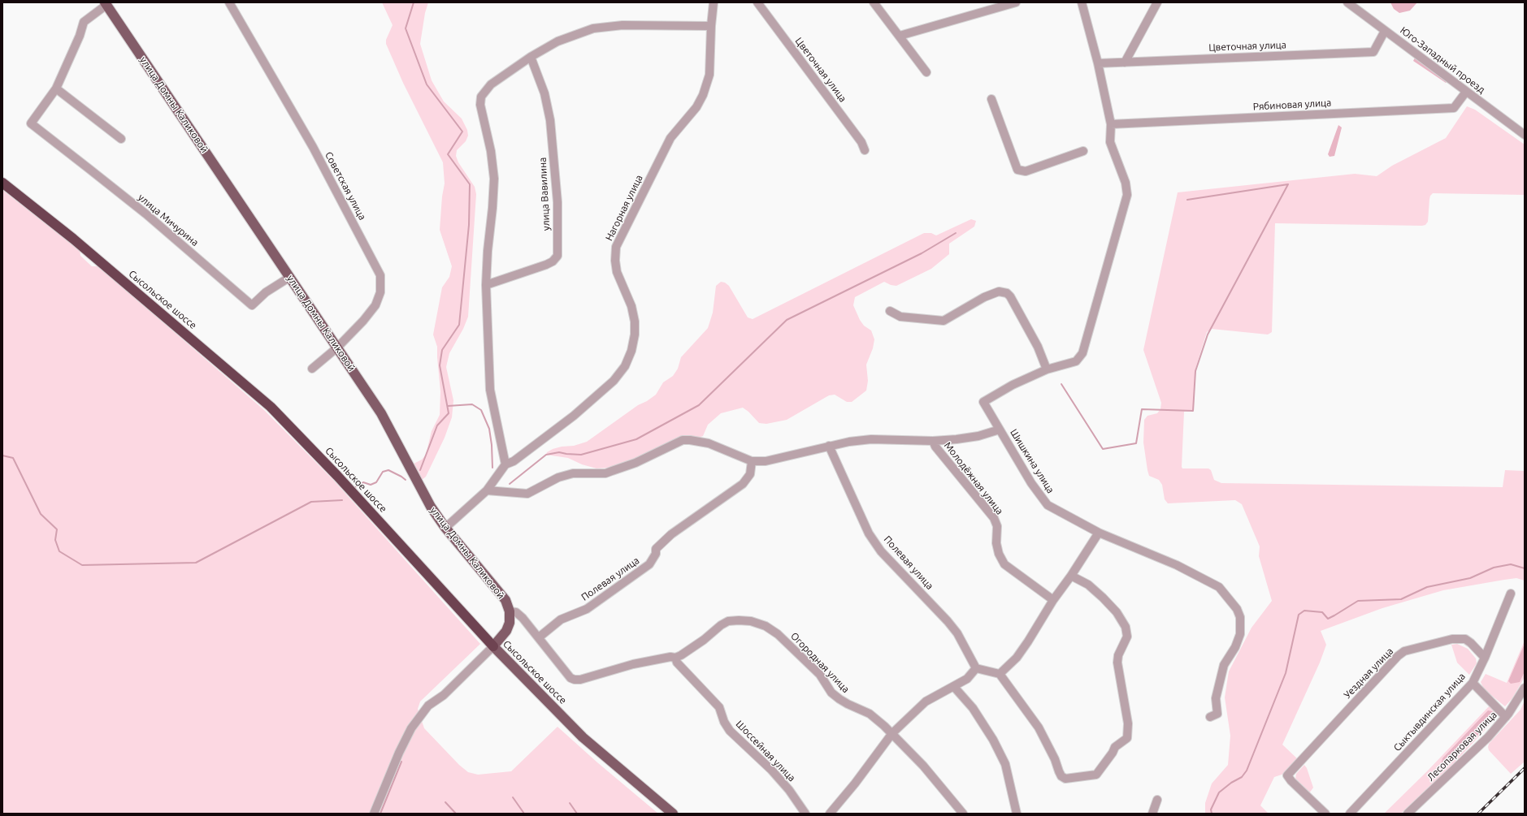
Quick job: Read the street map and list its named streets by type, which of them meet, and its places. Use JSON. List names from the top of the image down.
{
  "streets": {
    "highway": ["Сысольское шоссе"],
    "main road": ["улица Домны Каликовой"],
    "street": [
      "Цветочная улица",
      "Юго-Западный проезд",
      "Рябиновая улица",
      "Советская улица",
      "улица Вавилина",
      "Нагорная улица",
      "улица Мичурина",
      "Шишкина улица",
      "Молодёжная улица",
      "Полевая улица",
      "Огородная улица",
      "Уездная улица",
      "Сыктывдинская улица",
      "Лесопарковая улица",
      "Шоссейная улица"
    ]
  },
  "crossings": [
    ["Цветочная улица", "Юго-Западный проезд"],
    ["Цветочная улица", "Шишкина улица"],
    ["Юго-Западный проезд", "Рябиновая улица"],
    ["улица Домны Каликовой", "Советская улица"],
    ["улица Домны Каликовой", "Нагорная улица"],
    ["улица Домны Каликовой", "улица Мичурина"],
    ["улица Домны Каликовой", "Огородная улица"],
    ["Рябиновая улица", "Шишкина улица"],
    ["Полевая улица", "Огородная улица"],
    ["Огородная улица", "Шоссейная улица"],
    ["Уездная улица", "Сыктывдинская улица"]
  ]
}
